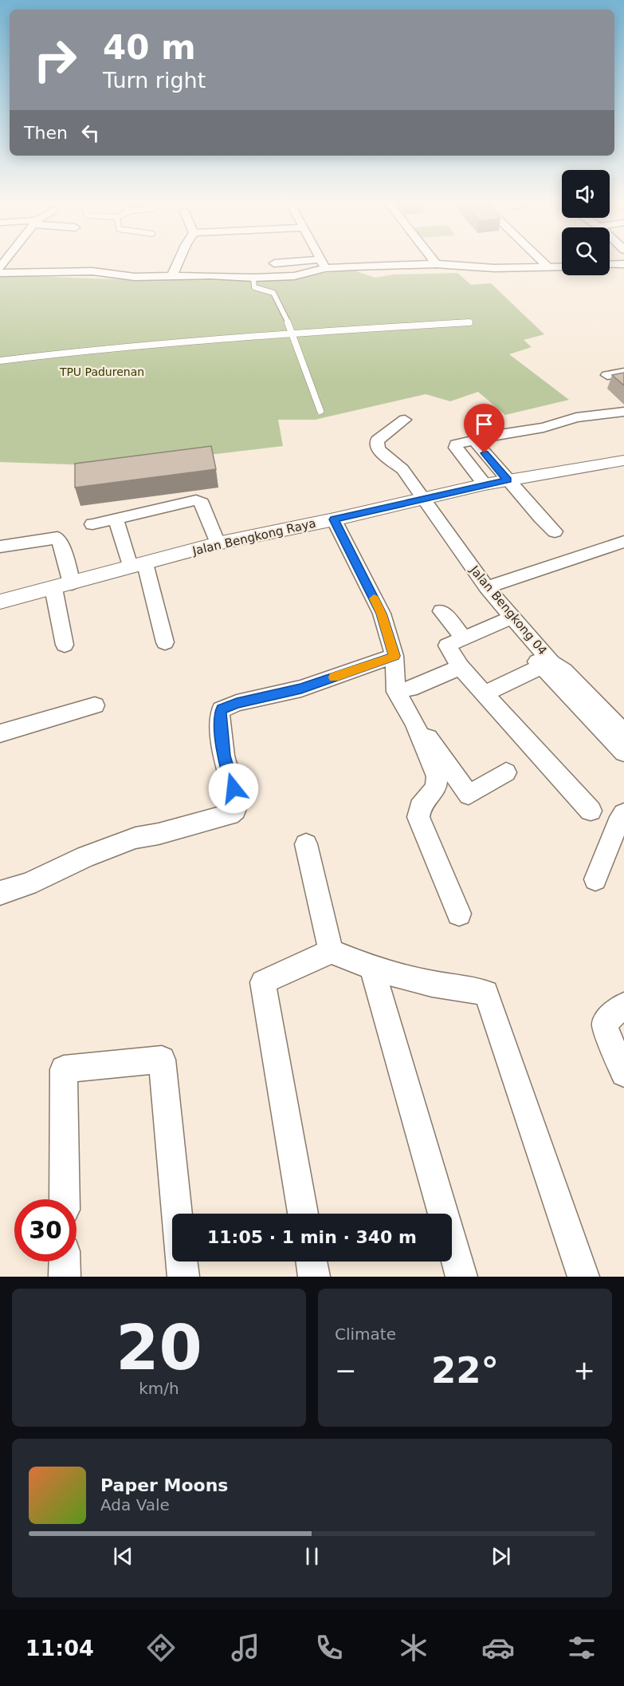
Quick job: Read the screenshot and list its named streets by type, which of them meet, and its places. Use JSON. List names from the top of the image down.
{
  "streets": {
    "street": ["Jalan Bengkong Raya", "Jalan Bengkong 04"]
  },
  "crossings": [
    ["Jalan Bengkong Raya", "Jalan Bengkong 04"]
  ],
  "parks": ["TPU Padurenan"],
  "page": {
    "turn": ["40 m", "Turn right"],
    "then": "Then",
    "limit": "30",
    "trip": "11:05 · 1 min · 340 m",
    "tile": [
      ["20", "km/h"],
      "Climate"
    ],
    "heat": ["−", "22°", "+"],
    "song": ["Paper Moons", "Ada Vale"],
    "tabs": "11:04"
  }
}
